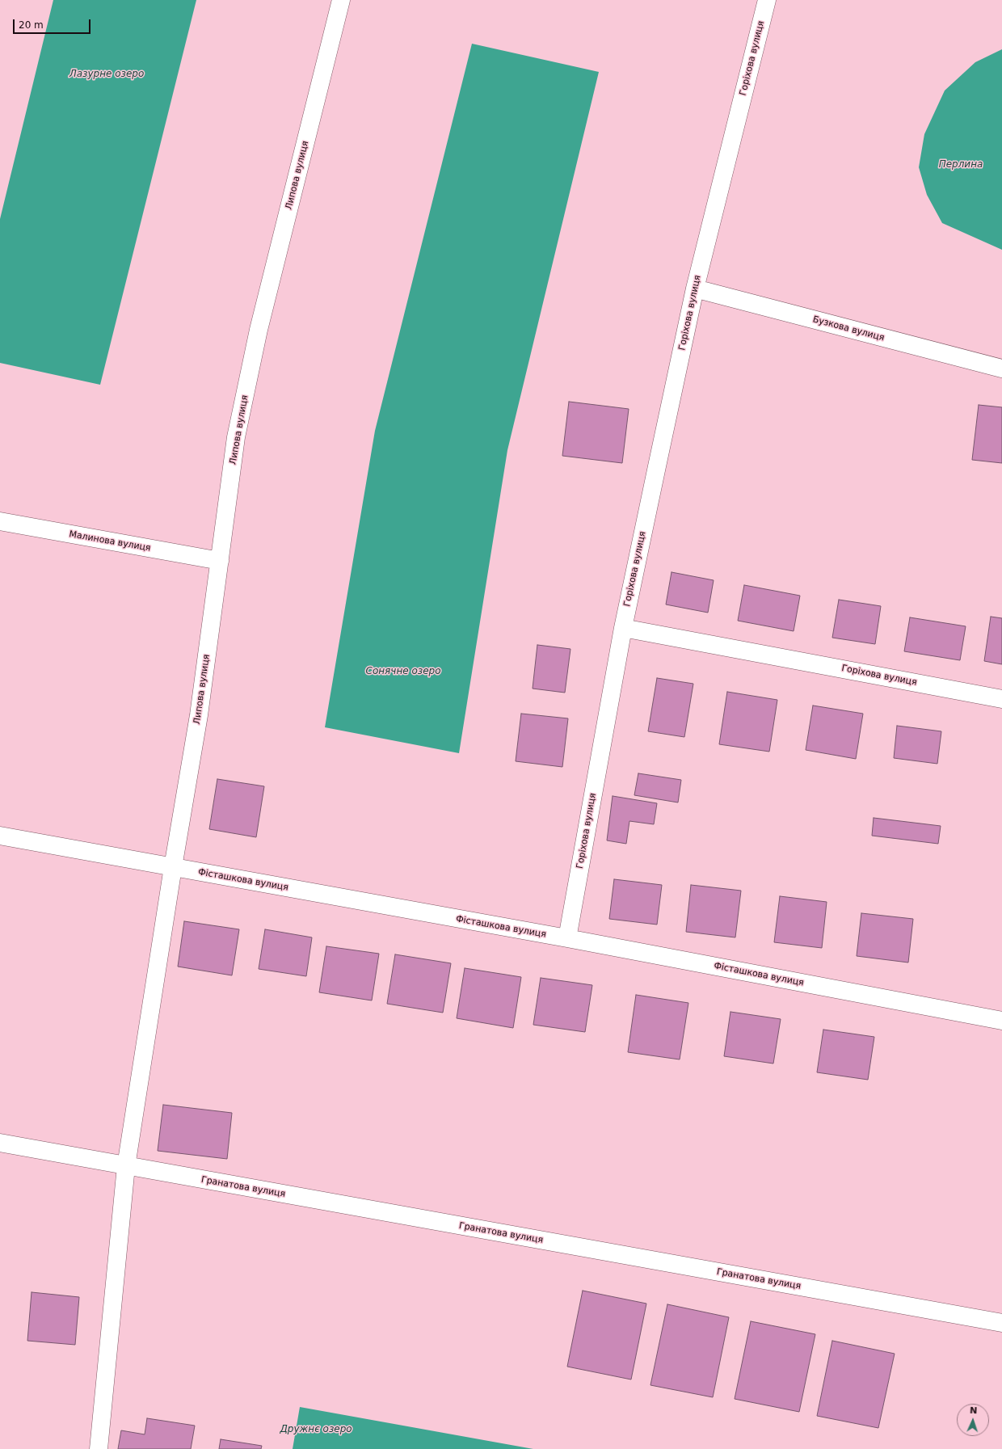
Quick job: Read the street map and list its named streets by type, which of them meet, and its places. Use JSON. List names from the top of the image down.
{
  "streets": {
    "street": [
      "Горіхова вулиця",
      "Липова вулиця",
      "Бузкова вулиця",
      "Малинова вулиця",
      "Фісташкова вулиця",
      "Гранатова вулиця"
    ]
  },
  "crossings": [
    ["Горіхова вулиця", "Бузкова вулиця"],
    ["Горіхова вулиця", "Фісташкова вулиця"],
    ["Липова вулиця", "Малинова вулиця"],
    ["Липова вулиця", "Фісташкова вулиця"],
    ["Липова вулиця", "Гранатова вулиця"]
  ],
  "water": [
    "Лазурне озеро",
    "Перлина",
    "Сонячне озеро",
    "Дружнє озеро"
  ],
  "scale_bar": "20 m",
  "north": "top"
}
